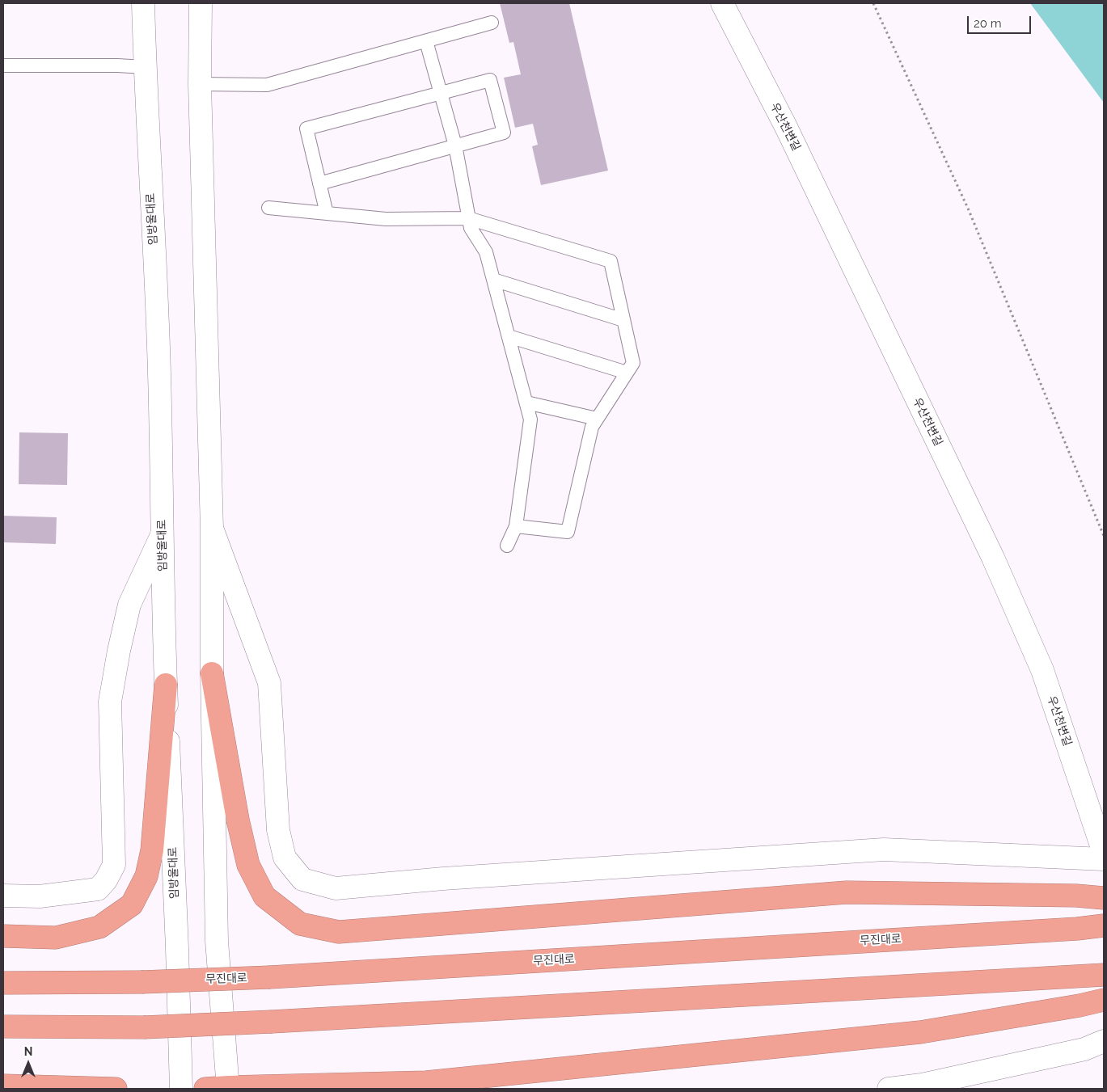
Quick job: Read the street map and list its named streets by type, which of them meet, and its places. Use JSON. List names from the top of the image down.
{
  "streets": {
    "highway": ["무진대로"],
    "street": ["우산천변길", "임방울대로"]
  },
  "scale_bar": "20 m",
  "north": "top"
}
